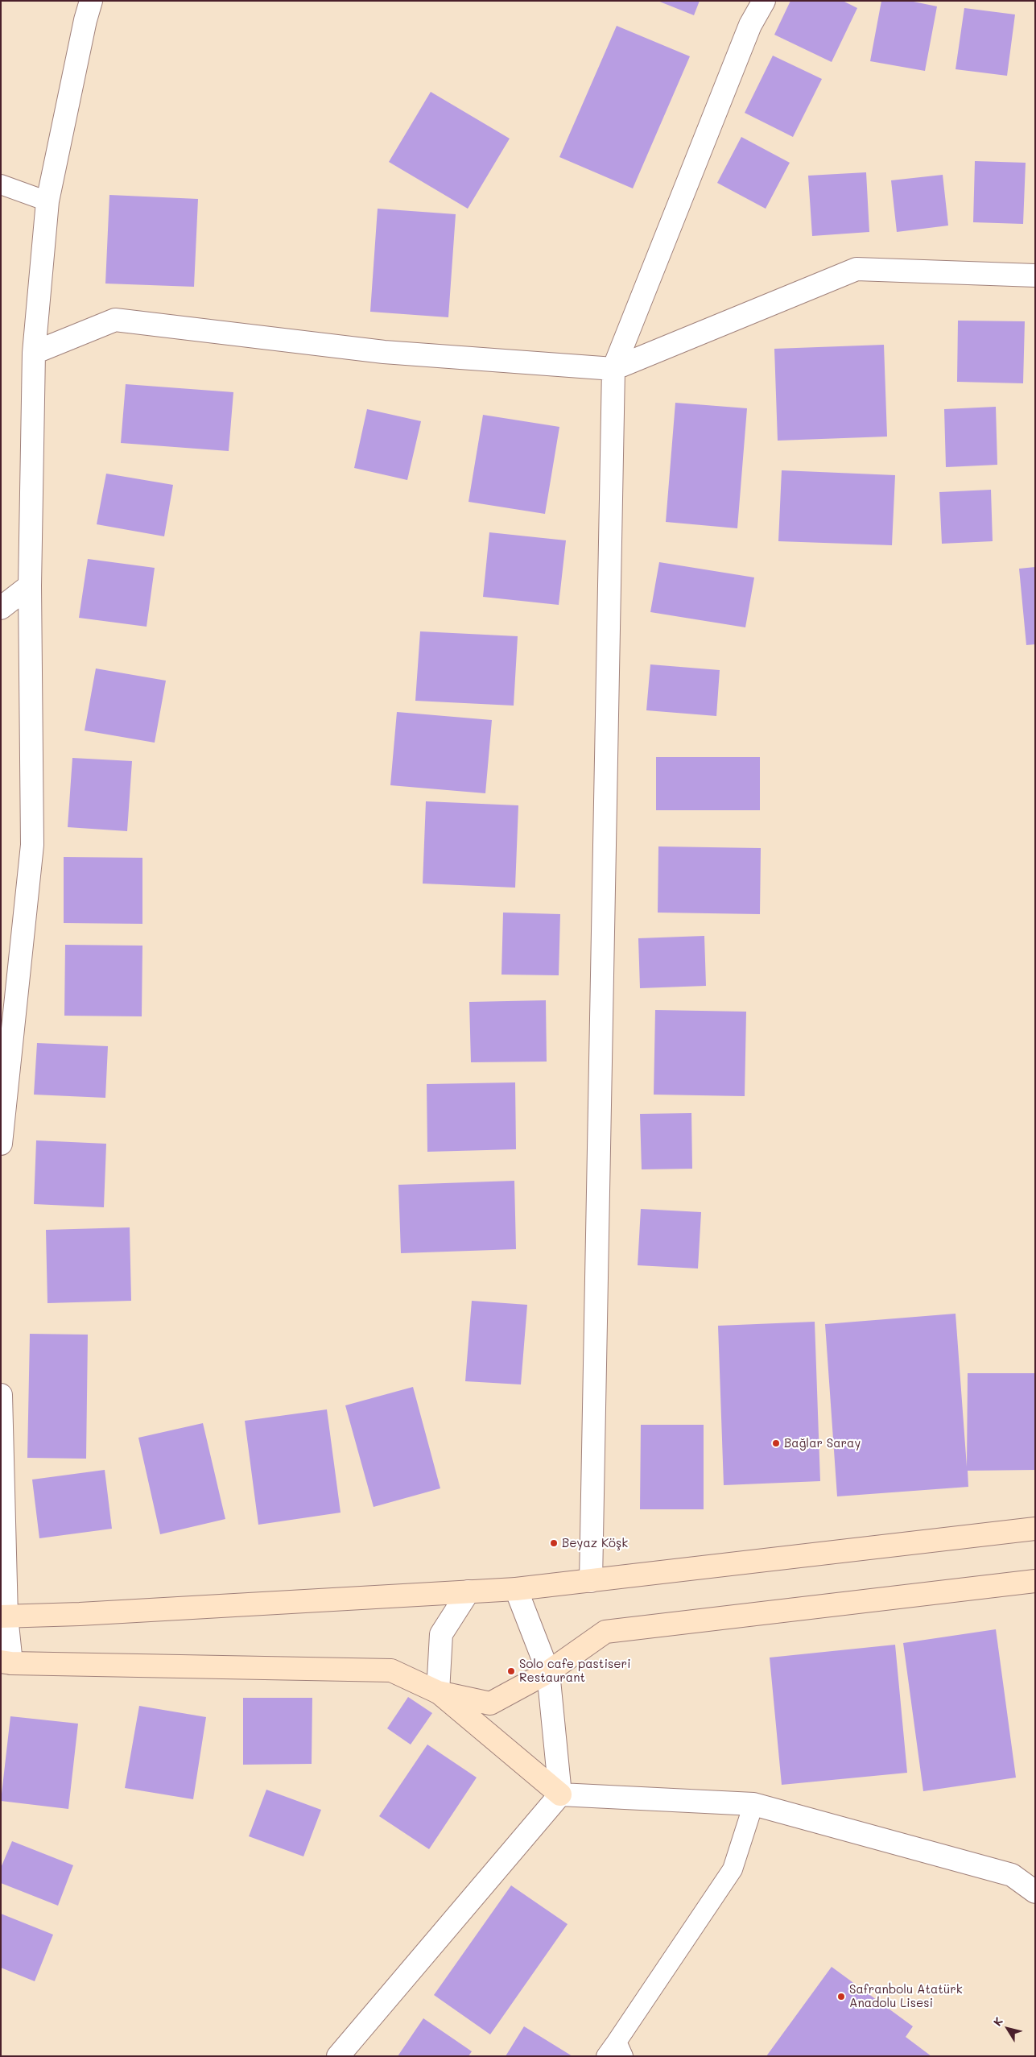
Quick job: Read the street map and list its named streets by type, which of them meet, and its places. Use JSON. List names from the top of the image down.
{
  "places": [
    "Bağlar Saray",
    "Beyaz Köşk",
    "Solo cafe pastiseri Restaurant",
    "Safranbolu Atatürk Anadolu Lisesi"
  ],
  "north": "top left"
}
